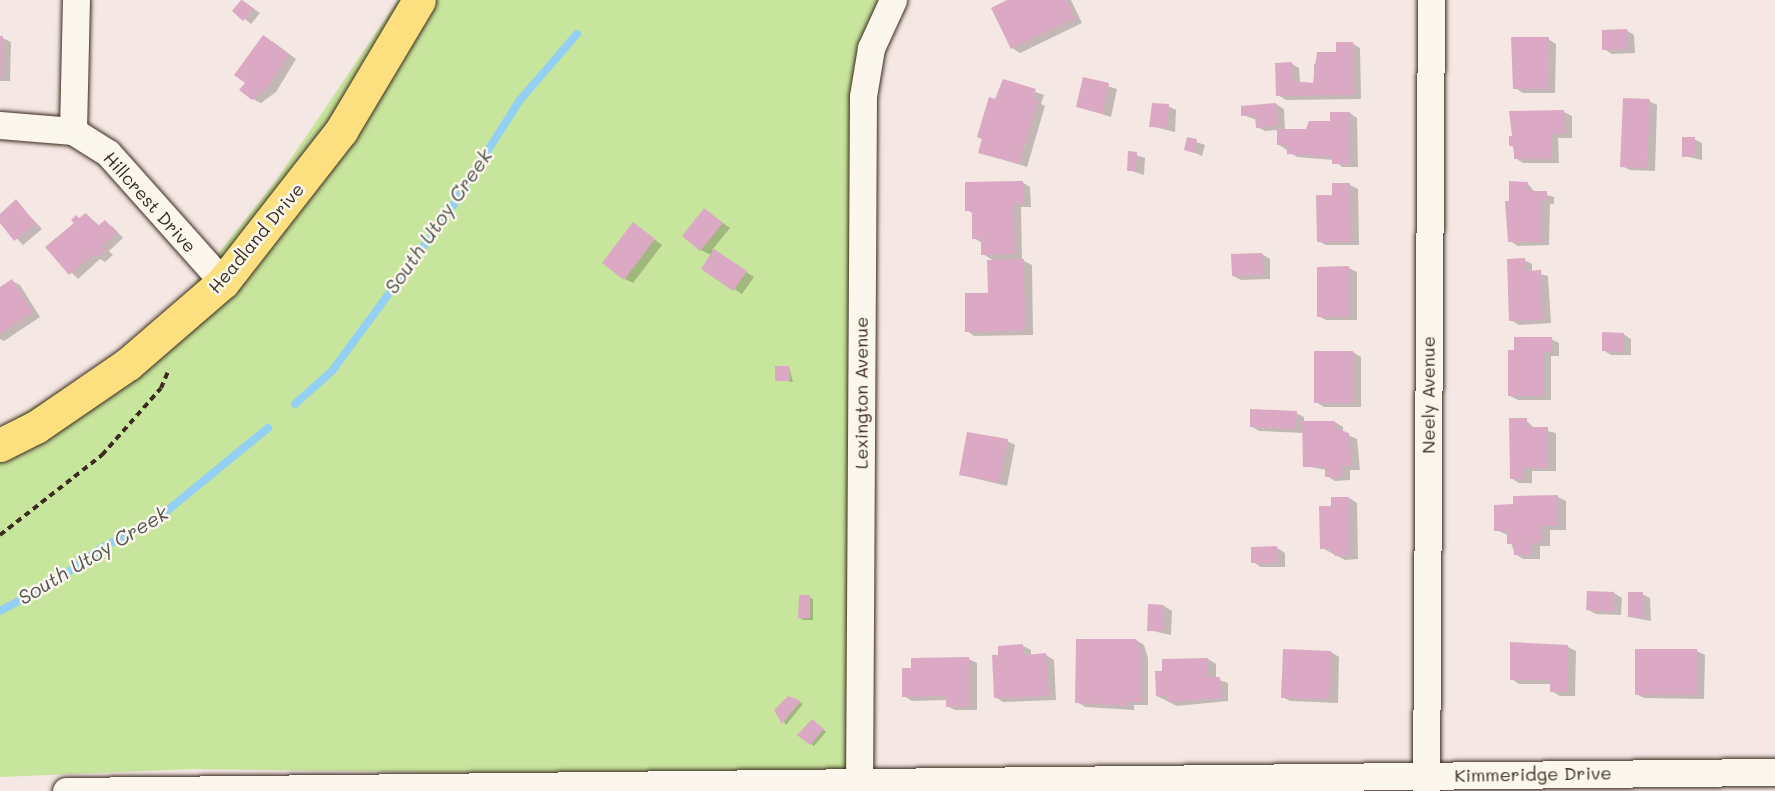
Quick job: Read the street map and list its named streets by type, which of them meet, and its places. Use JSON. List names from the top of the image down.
{
  "streets": {
    "main road": ["Headland Drive"],
    "street": [
      "Hillcrest Drive",
      "Lexington Avenue",
      "Neely Avenue",
      "Kimmeridge Drive"
    ]
  },
  "crossings": [
    ["Hillcrest Drive", "Headland Drive"],
    ["Lexington Avenue", "Kimmeridge Drive"],
    ["Neely Avenue", "Kimmeridge Drive"]
  ],
  "water": ["South Utoy Creek"]
}
